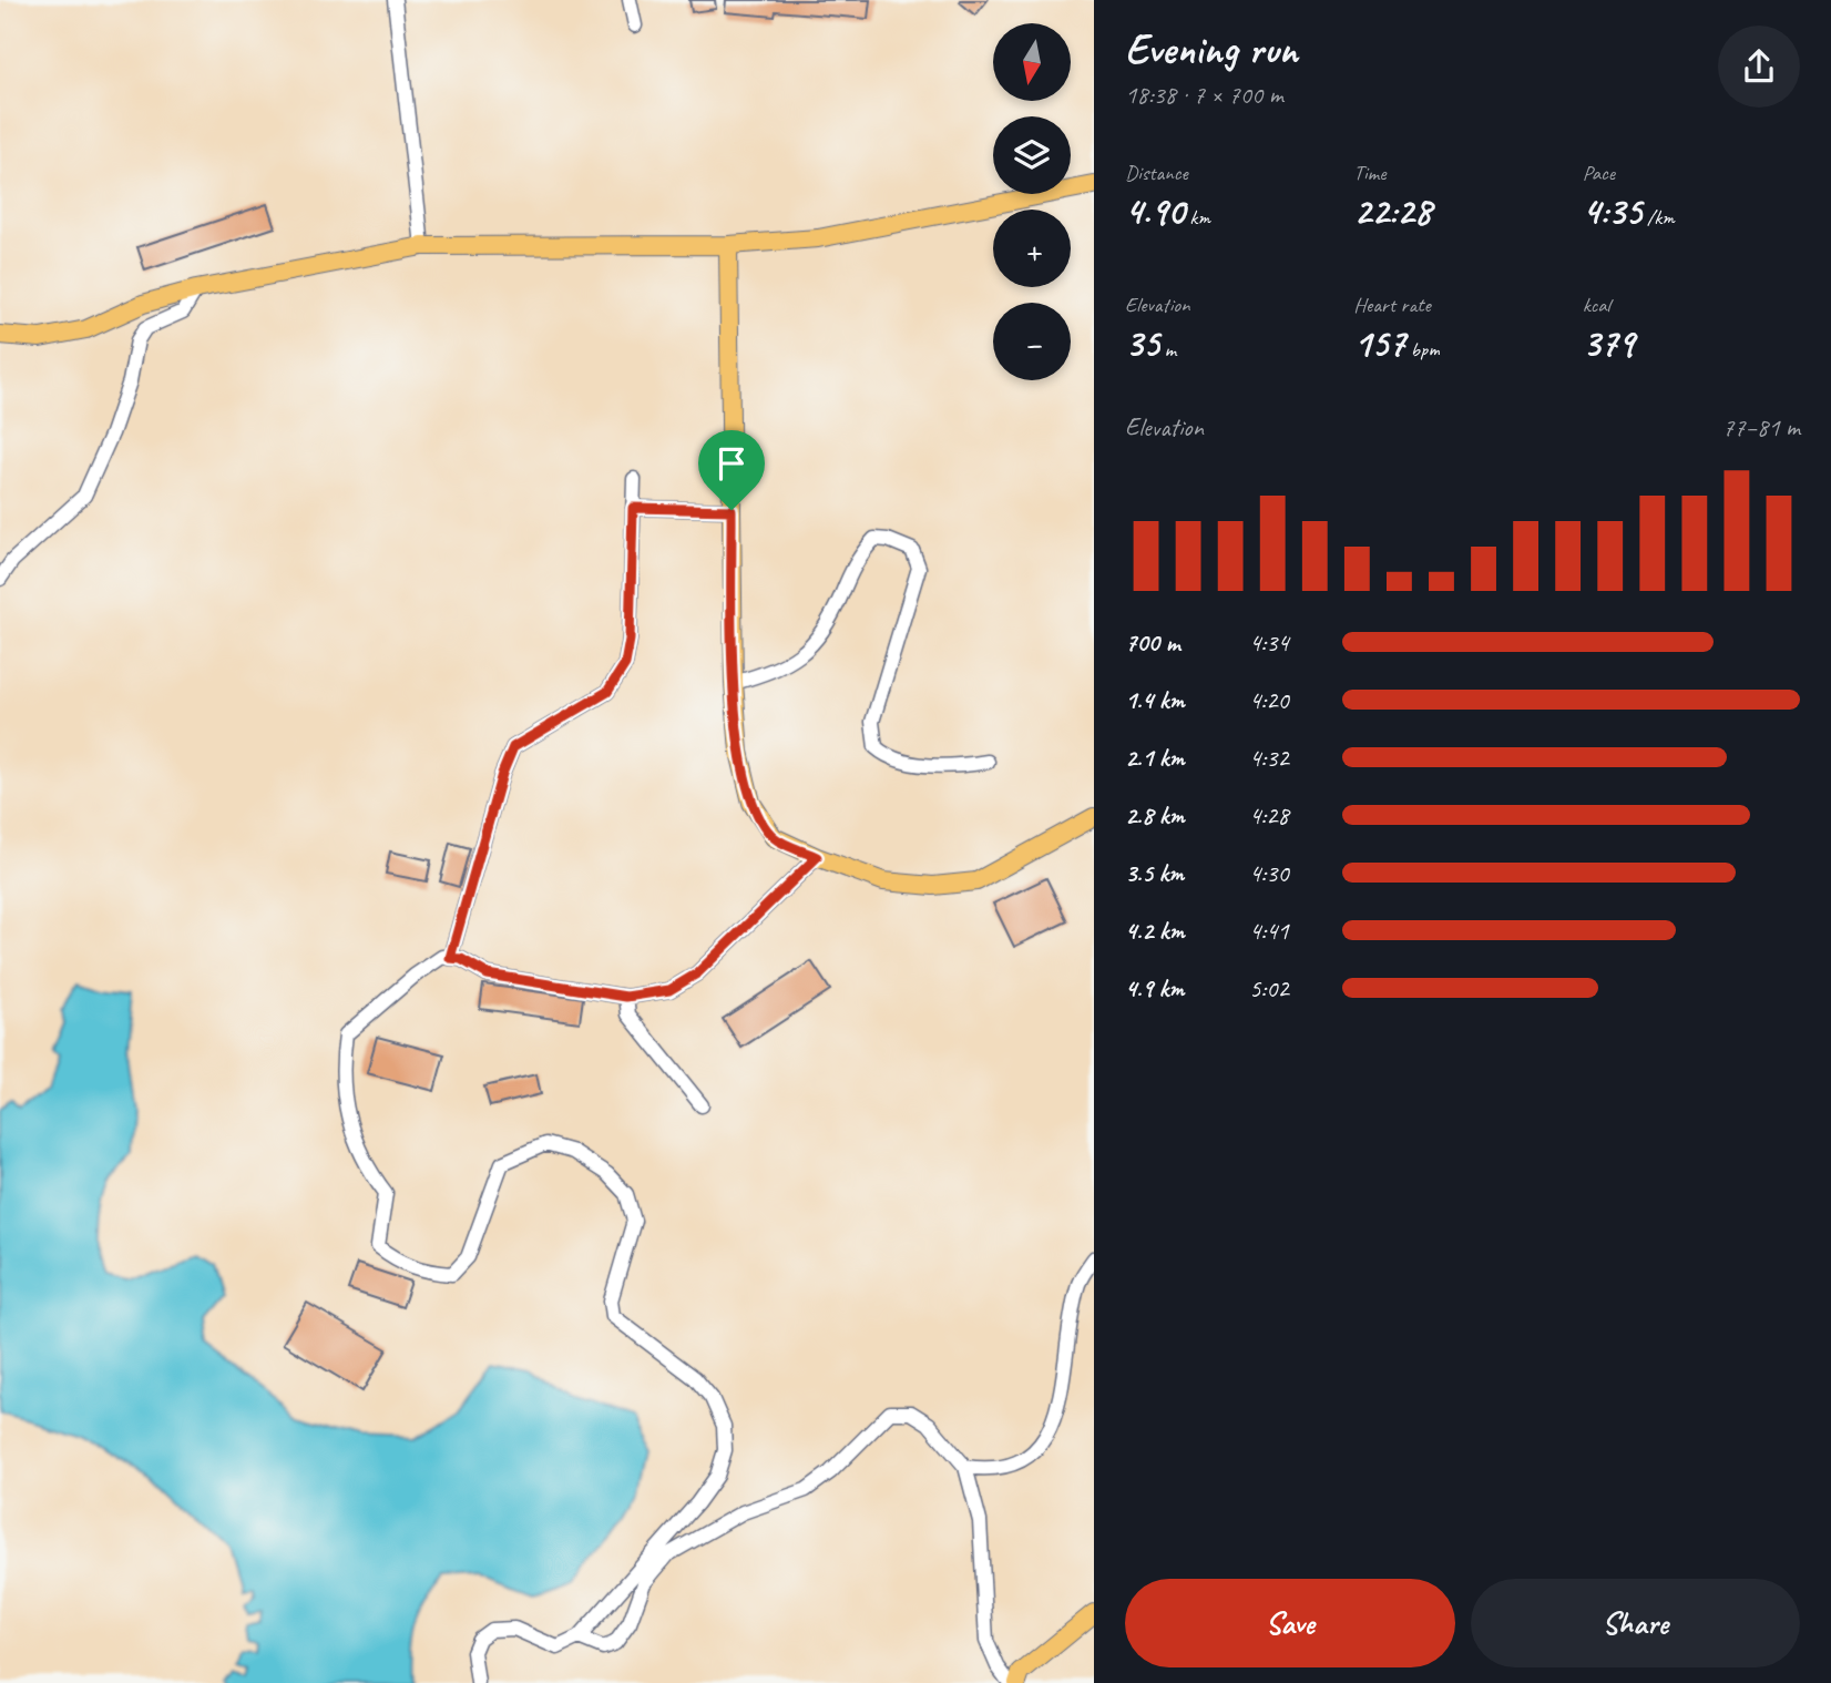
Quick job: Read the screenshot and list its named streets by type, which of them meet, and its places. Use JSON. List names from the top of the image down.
{
  "north": "bottom",
  "page": {
    "heading": ["Evening run", "18:38 · 7 × 700 m"],
    "map_buttons": ["+", "−"],
    "stats": [
      ["Distance", "4.90 km"],
      ["Time", "22:28"],
      ["Pace", "4:35 /km"],
      ["Elevation", "35 m"],
      ["Heart rate", "157 bpm"],
      ["kcal", "379"]
    ],
    "chart": ["Elevation", "77–81 m"],
    "list": [
      {
        "name": "700 m",
        "note": "4:34"
      },
      {
        "name": "1.4 km",
        "note": "4:20"
      },
      {
        "name": "2.1 km",
        "note": "4:32"
      },
      {
        "name": "2.8 km",
        "note": "4:28"
      },
      {
        "name": "3.5 km",
        "note": "4:30"
      },
      {
        "name": "4.2 km",
        "note": "4:41"
      },
      {
        "name": "4.9 km",
        "note": "5:02"
      }
    ],
    "buttons": ["Save", "Share"]
  }
}
